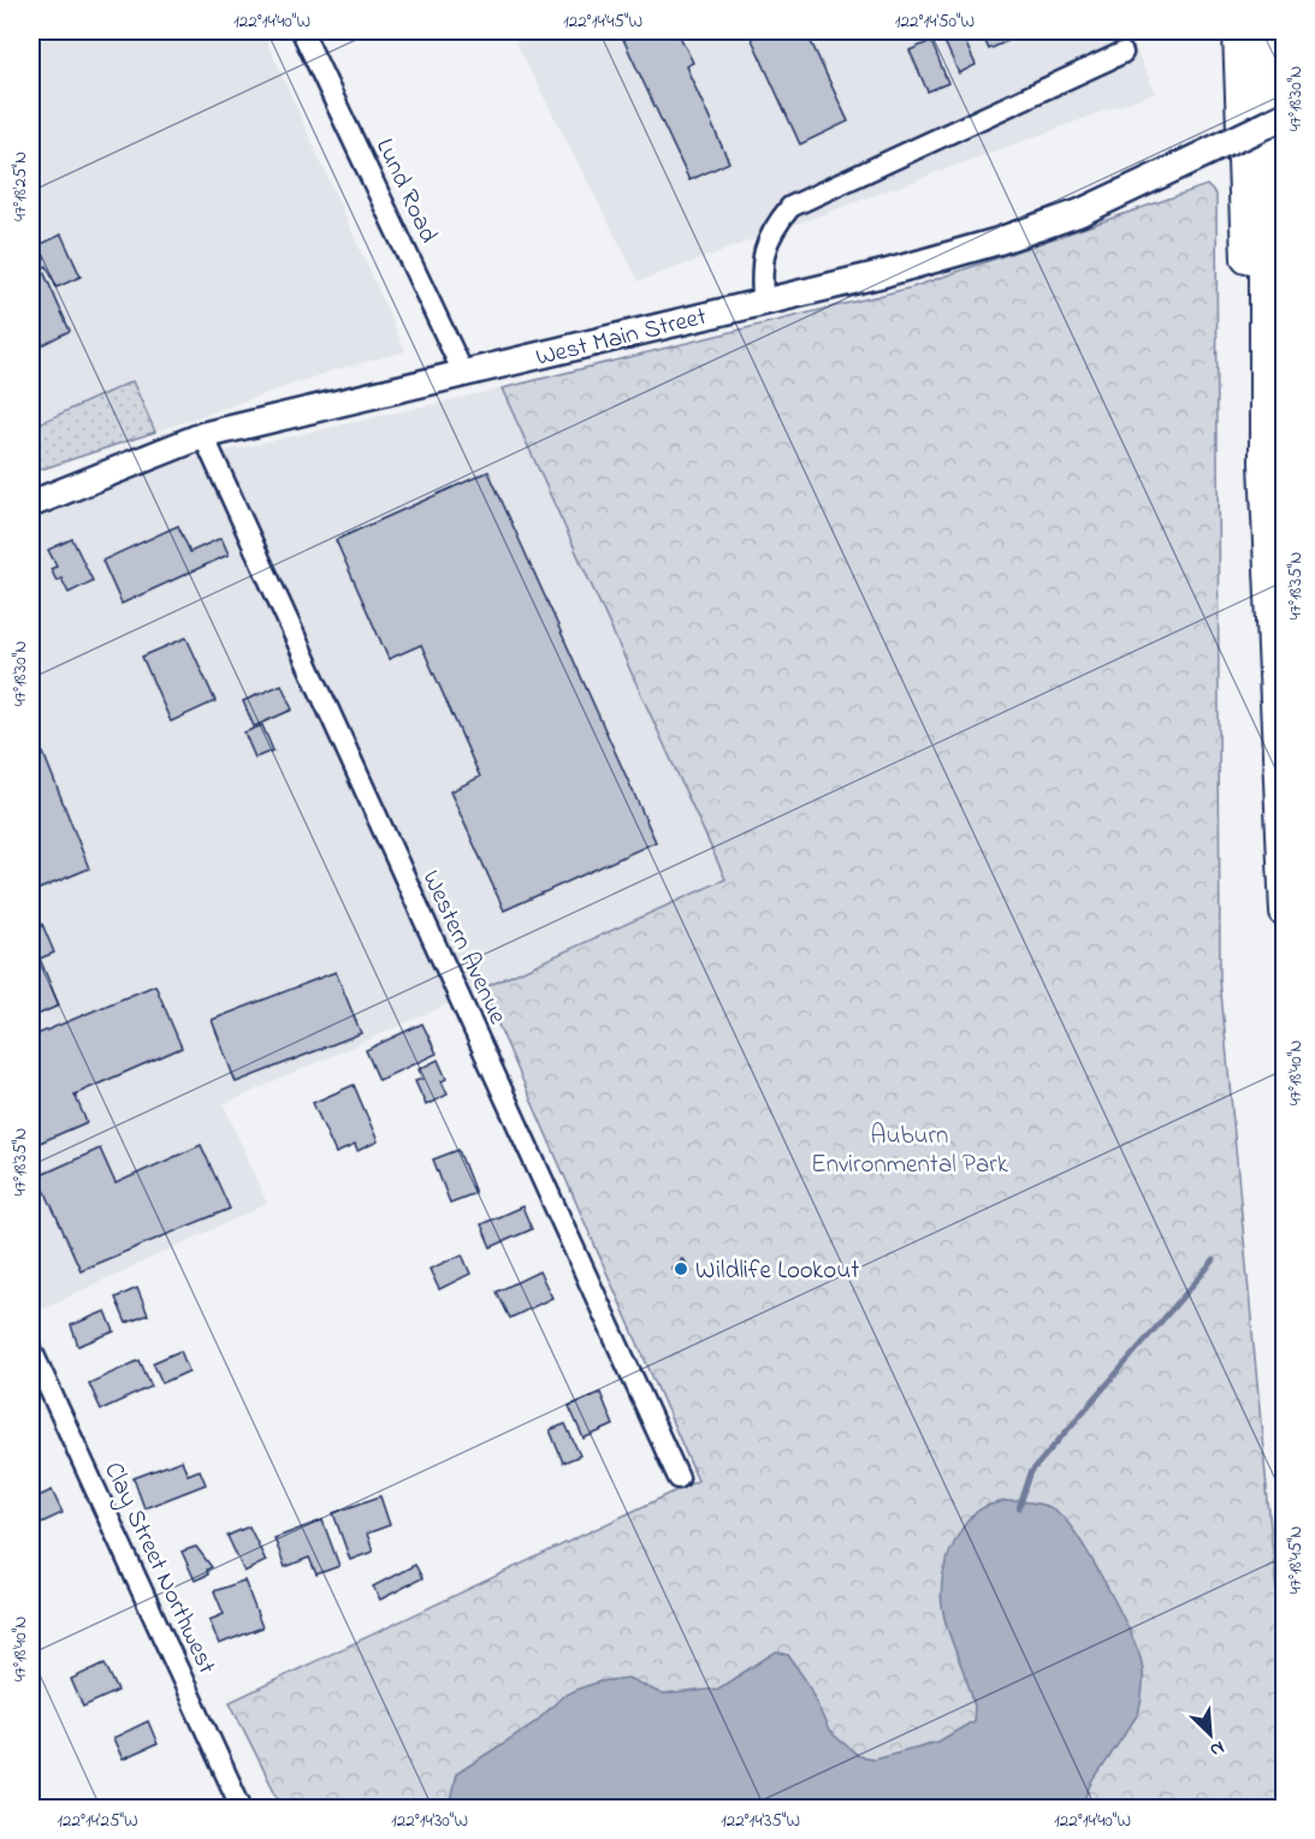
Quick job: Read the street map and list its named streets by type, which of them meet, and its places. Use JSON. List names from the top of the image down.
{
  "streets": {
    "main road": ["West Main Street"],
    "street": ["Lund Road", "Western Avenue", "Clay Street Northwest"]
  },
  "crossings": [
    ["Lund Road", "West Main Street"],
    ["West Main Street", "Western Avenue"]
  ],
  "parks": ["Auburn Environmental Park"],
  "places": ["Wildlife Lookout"],
  "north": "bottom right",
  "coordinates": [
    "122°14'40\"W",
    "122°14'45\"W",
    "122°14'50\"W",
    "47°18'30\"N",
    "47°18'25\"N",
    "47°18'35\"N",
    "47°18'40\"N",
    "47°18'45\"N",
    "122°14'25\"W",
    "122°14'30\"W",
    "122°14'35\"W"
  ]
}
